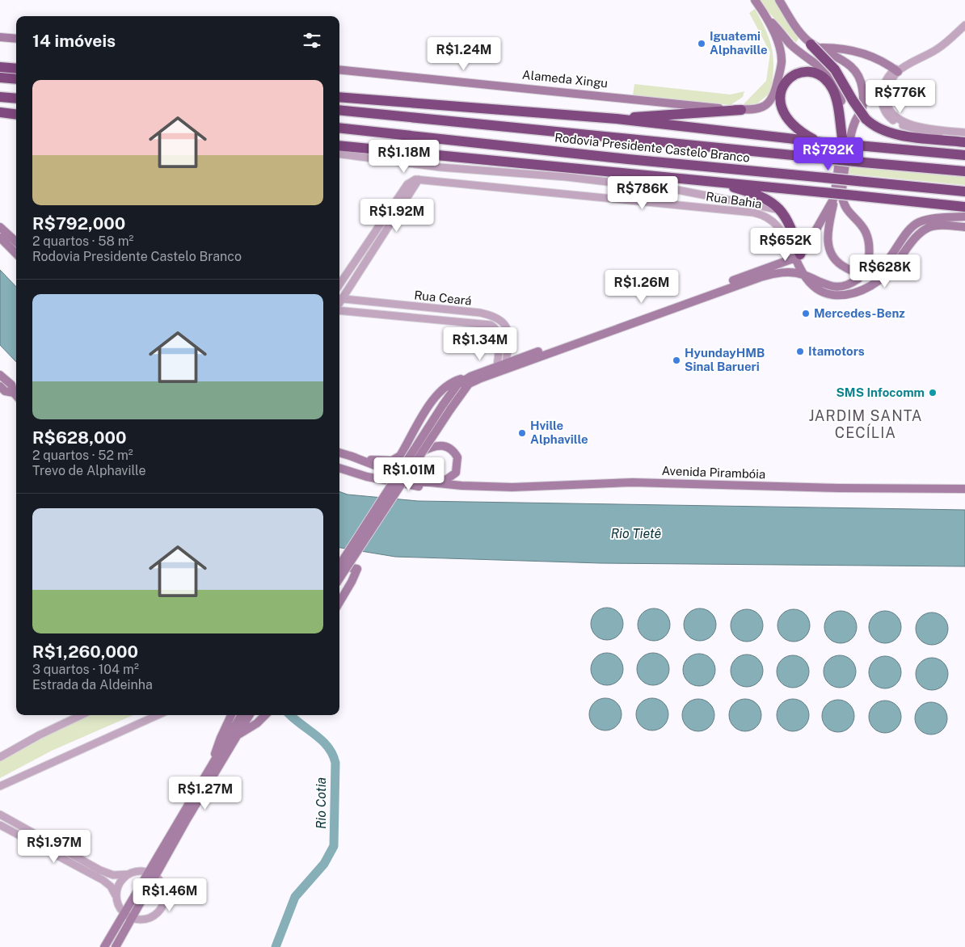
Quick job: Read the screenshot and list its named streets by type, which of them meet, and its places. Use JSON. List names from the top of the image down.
{
  "streets": {
    "highway": ["Rodovia Presidente Castelo Branco"],
    "main road": ["Alameda Xingu", "Avenida Pirambóia"],
    "street": ["Rua Bahia", "Rua Ceará"]
  },
  "districts": ["JARDIM SANTA CECÍLIA"],
  "water": ["Rio Tietê", "Rio Cotia"],
  "places": [
    "Iguatemi Alphaville",
    "Mercedes-Benz",
    "Itamotors",
    "HyundayHMB Sinal Barueri",
    "SMS Infocomm",
    "Hville Alphaville"
  ],
  "page": {
    "heading": "14 imóveis",
    "price": [
      "R$1.24M",
      "R$776K",
      "R$792K",
      "R$1.18M",
      "R$786K",
      "R$1.92M",
      "R$652K",
      "R$628K",
      "R$1.26M",
      "R$1.34M",
      "R$1.01M",
      "R$1.27M",
      "R$1.97M",
      "R$1.46M"
    ],
    "list": [
      {
        "name": "R$792,000",
        "note": "2 quartos · 58 m² · Rodovia Presidente Castelo Branco"
      },
      {
        "name": "R$628,000",
        "note": "2 quartos · 52 m² · Trevo de Alphaville"
      },
      {
        "name": "R$1,260,000",
        "note": "3 quartos · 104 m² · Estrada da Aldeinha"
      }
    ]
  }
}
